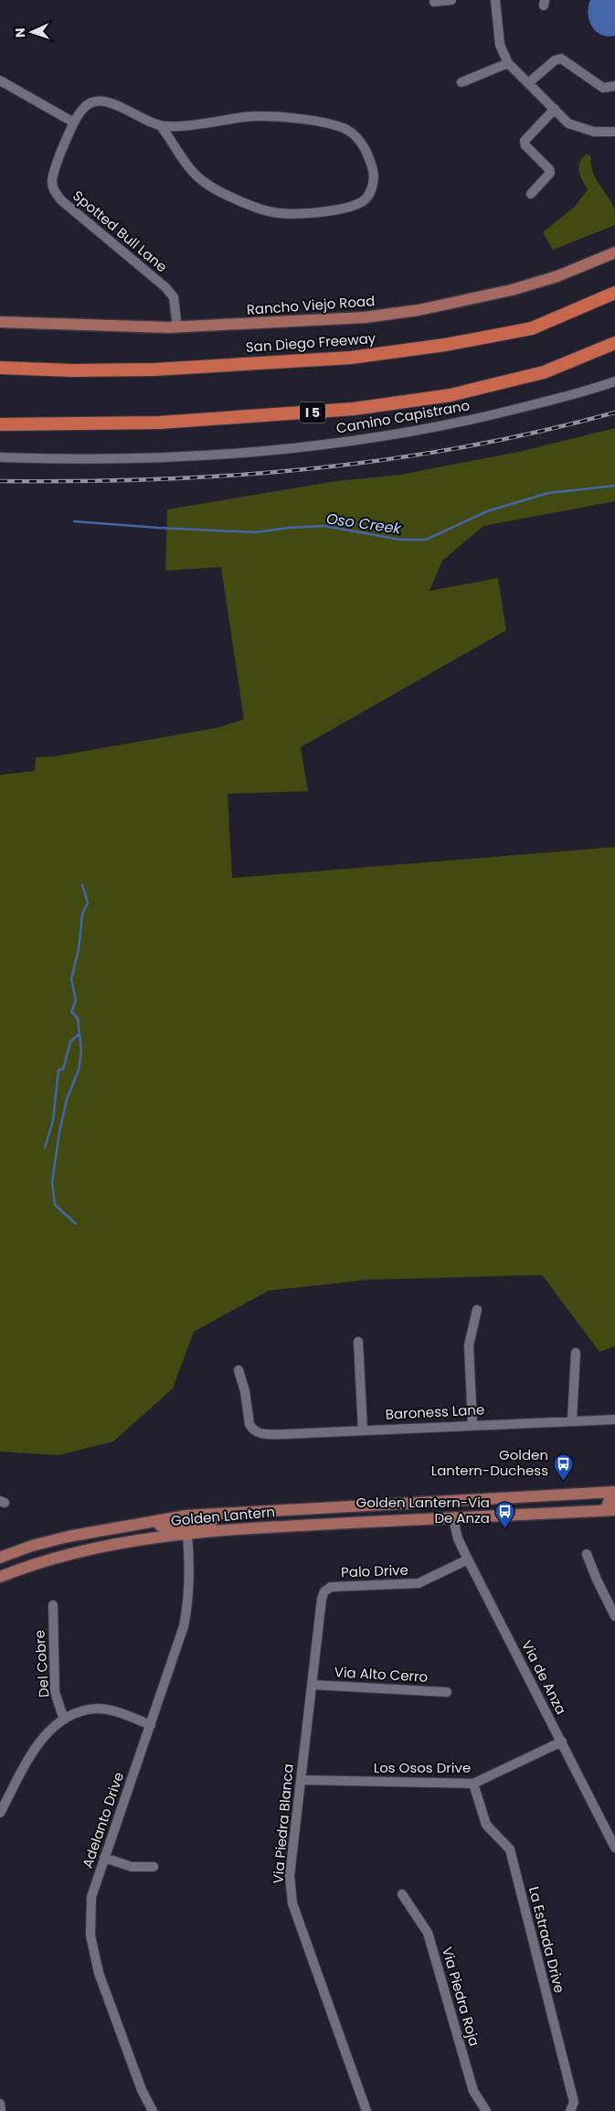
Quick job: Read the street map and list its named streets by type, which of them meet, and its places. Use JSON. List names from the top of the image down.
{
  "streets": {
    "highway": ["San Diego Freeway", "I 5"],
    "main road": ["Rancho Viejo Road", "Golden Lantern"],
    "street": [
      "Spotted Bull Lane",
      "Camino Capistrano",
      "Baroness Lane",
      "Palo Drive",
      "Del Cobre",
      "Via Alto Cerro",
      "Via de Anza",
      "Los Osos Drive",
      "Adelanto Drive",
      "Via Piedra Blanca",
      "La Estrada Drive",
      "Via Piedra Roja"
    ]
  },
  "crossings": [
    ["Spotted Bull Lane", "Rancho Viejo Road"],
    ["Golden Lantern", "Via de Anza"],
    ["Golden Lantern", "Adelanto Drive"],
    ["Palo Drive", "Via de Anza"],
    ["Palo Drive", "Via Piedra Blanca"],
    ["Via Alto Cerro", "Via Piedra Blanca"],
    ["Via de Anza", "Los Osos Drive"],
    ["Los Osos Drive", "Via Piedra Blanca"],
    ["Los Osos Drive", "La Estrada Drive"]
  ],
  "water": ["Oso Creek"],
  "places": {
    "bus stop": ["Golden Lantern-Duchess", "Golden Lantern-Via De Anza"]
  },
  "north": "left"
}
